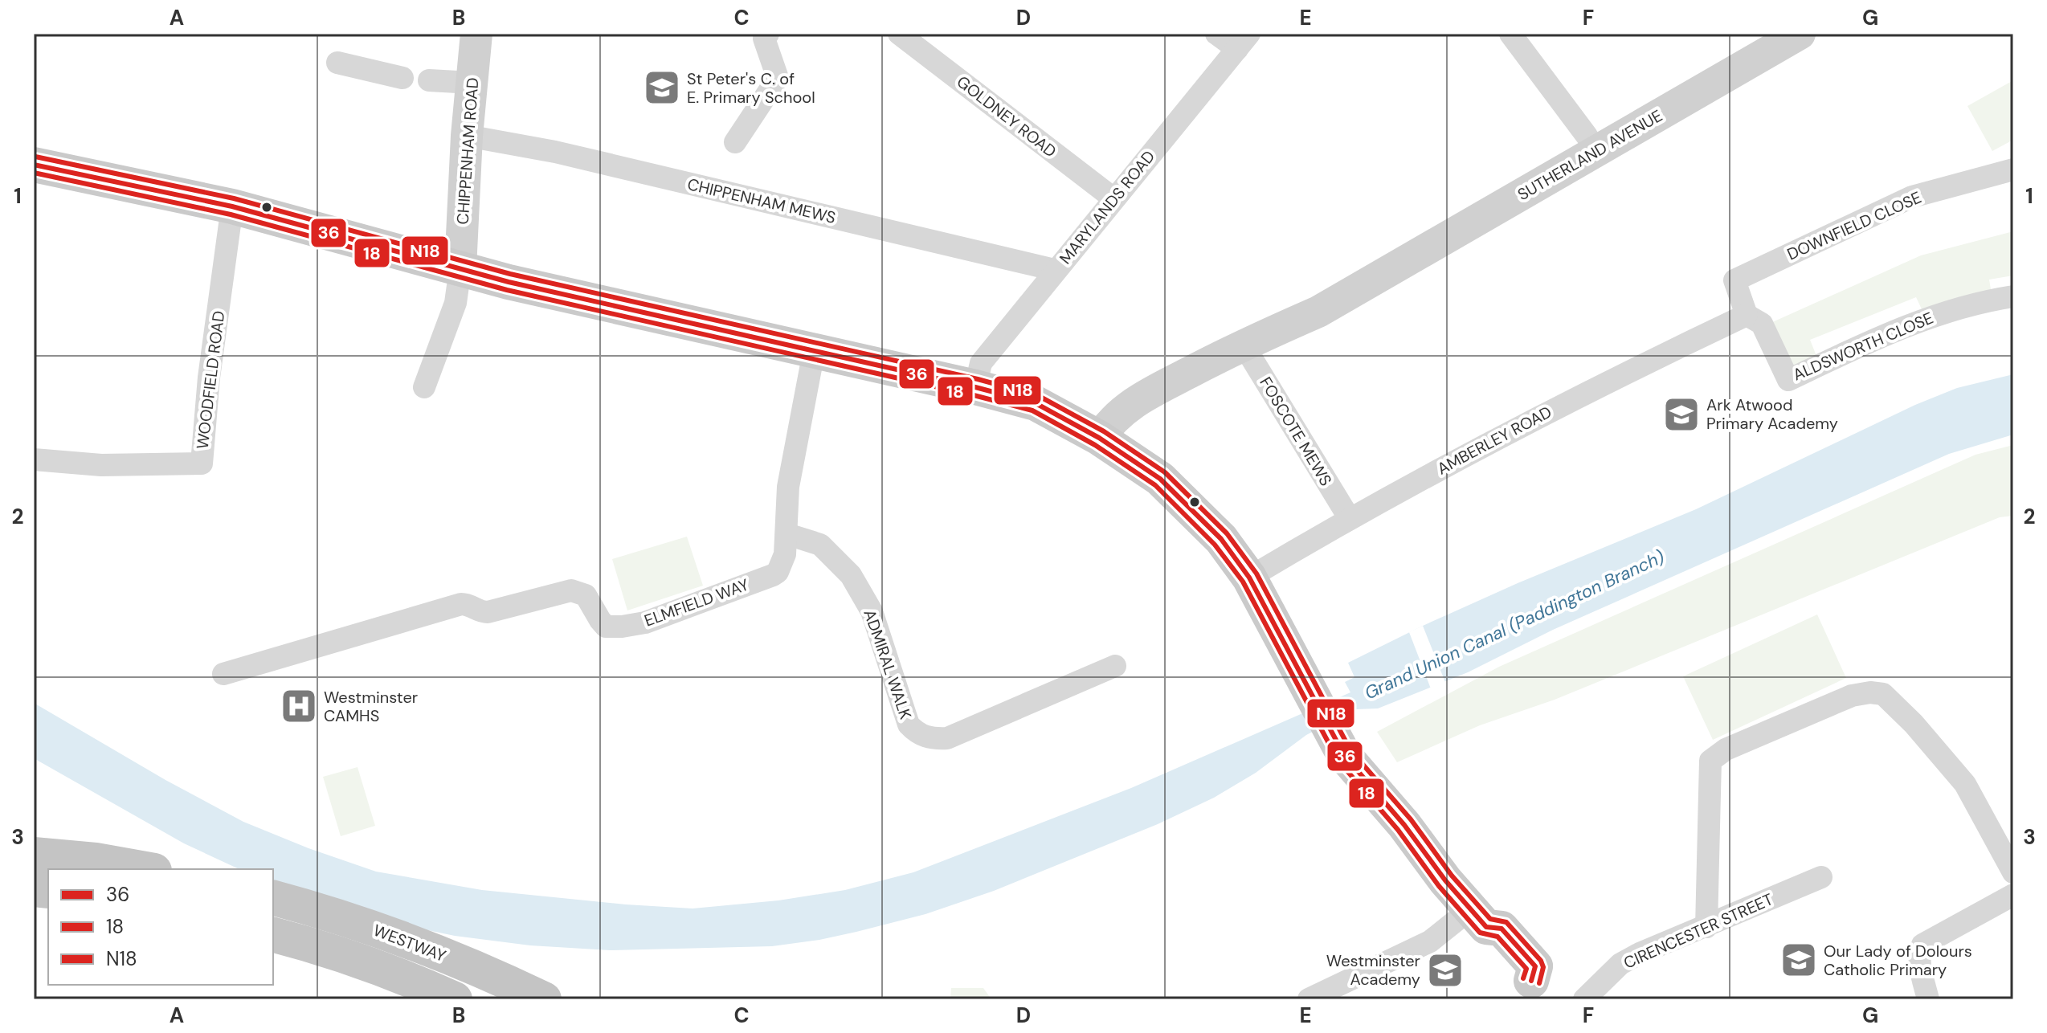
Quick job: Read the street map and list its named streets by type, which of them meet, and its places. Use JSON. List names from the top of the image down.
{
  "streets": {
    "highway": ["WESTWAY"],
    "street": [
      "GOLDNEY ROAD",
      "CHIPPENHAM ROAD",
      "SUTHERLAND AVENUE",
      "CHIPPENHAM MEWS",
      "MARYLANDS ROAD",
      "DOWNFIELD CLOSE",
      "ALDSWORTH CLOSE",
      "WOODFIELD ROAD",
      "FOSCOTE MEWS",
      "AMBERLEY ROAD",
      "ELMFIELD WAY",
      "ADMIRAL WALK",
      "CIRENCESTER STREET"
    ]
  },
  "crossings": [
    ["GOLDNEY ROAD", "MARYLANDS ROAD"],
    ["CHIPPENHAM ROAD", "CHIPPENHAM MEWS"],
    ["SUTHERLAND AVENUE", "FOSCOTE MEWS"],
    ["CHIPPENHAM MEWS", "MARYLANDS ROAD"],
    ["DOWNFIELD CLOSE", "ALDSWORTH CLOSE"],
    ["DOWNFIELD CLOSE", "AMBERLEY ROAD"],
    ["ALDSWORTH CLOSE", "AMBERLEY ROAD"],
    ["FOSCOTE MEWS", "AMBERLEY ROAD"],
    ["ELMFIELD WAY", "ADMIRAL WALK"]
  ],
  "water": ["Grand Union Canal (Paddington Branch)"],
  "places": {
    "school or university": [
      "St Peter's C. of E. Primary School",
      "Ark Atwood Primary Academy",
      "Our Lady of Dolours Catholic Primary",
      "Westminster Academy"
    ],
    "hospital": ["Westminster CAMHS"]
  },
  "lines": ["transit line N18", "transit line 36", "transit line 18"],
  "legend": ["36", "18", "N18"],
  "grid": {
    "columns": [
      "A",
      "B",
      "C",
      "D",
      "E",
      "F",
      "G"
    ],
    "rows": ["1", "2", "3"]
  }
}
